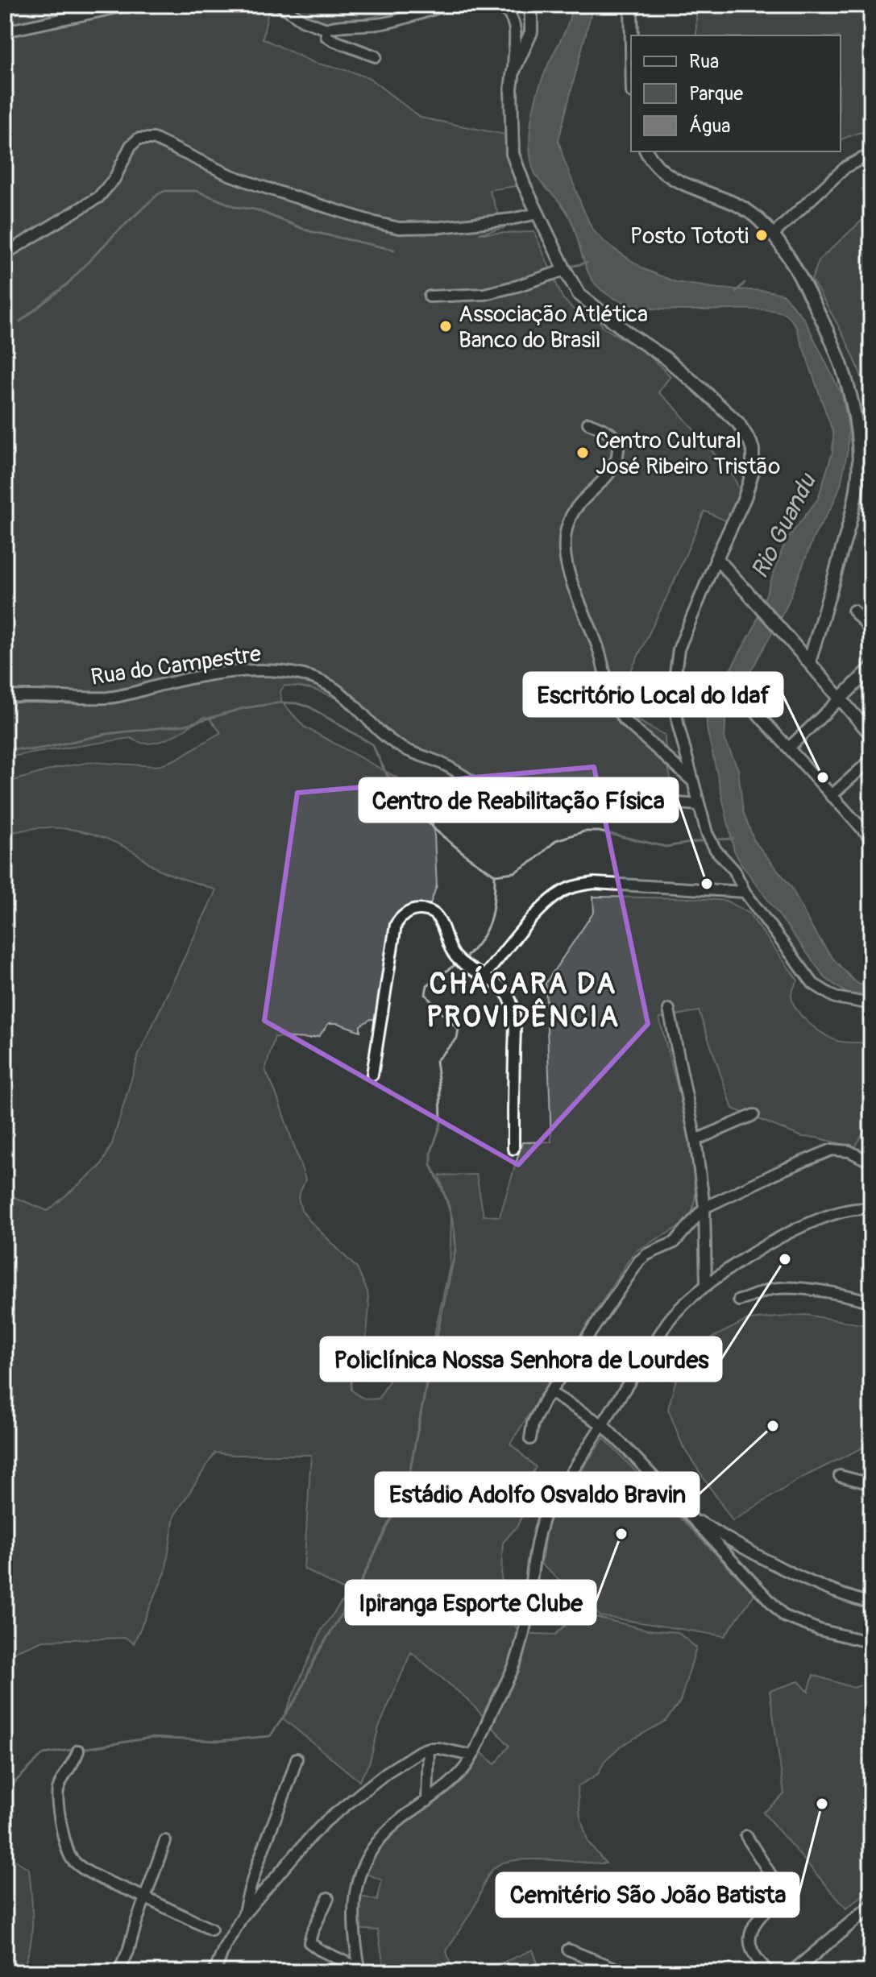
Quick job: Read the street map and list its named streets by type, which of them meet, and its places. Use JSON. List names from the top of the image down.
{
  "streets": {
    "street": ["Rua do Campestre"]
  },
  "districts": ["CHÁCARA DA PROVIDÊNCIA"],
  "water": ["Rio Guandu"],
  "places": [
    "Posto Tototi",
    "Associação Atlética Banco do Brasil",
    "Centro Cultural José Ribeiro Tristão",
    "Escritório Local do Idaf",
    "Centro de Reabilitação Física",
    "Policlínica Nossa Senhora de Lourdes",
    "Estádio Adolfo Osvaldo Bravin",
    "Ipiranga Esporte Clube",
    "Cemitério São João Batista"
  ],
  "legend": ["Rua", "Parque", "Água"]
}
